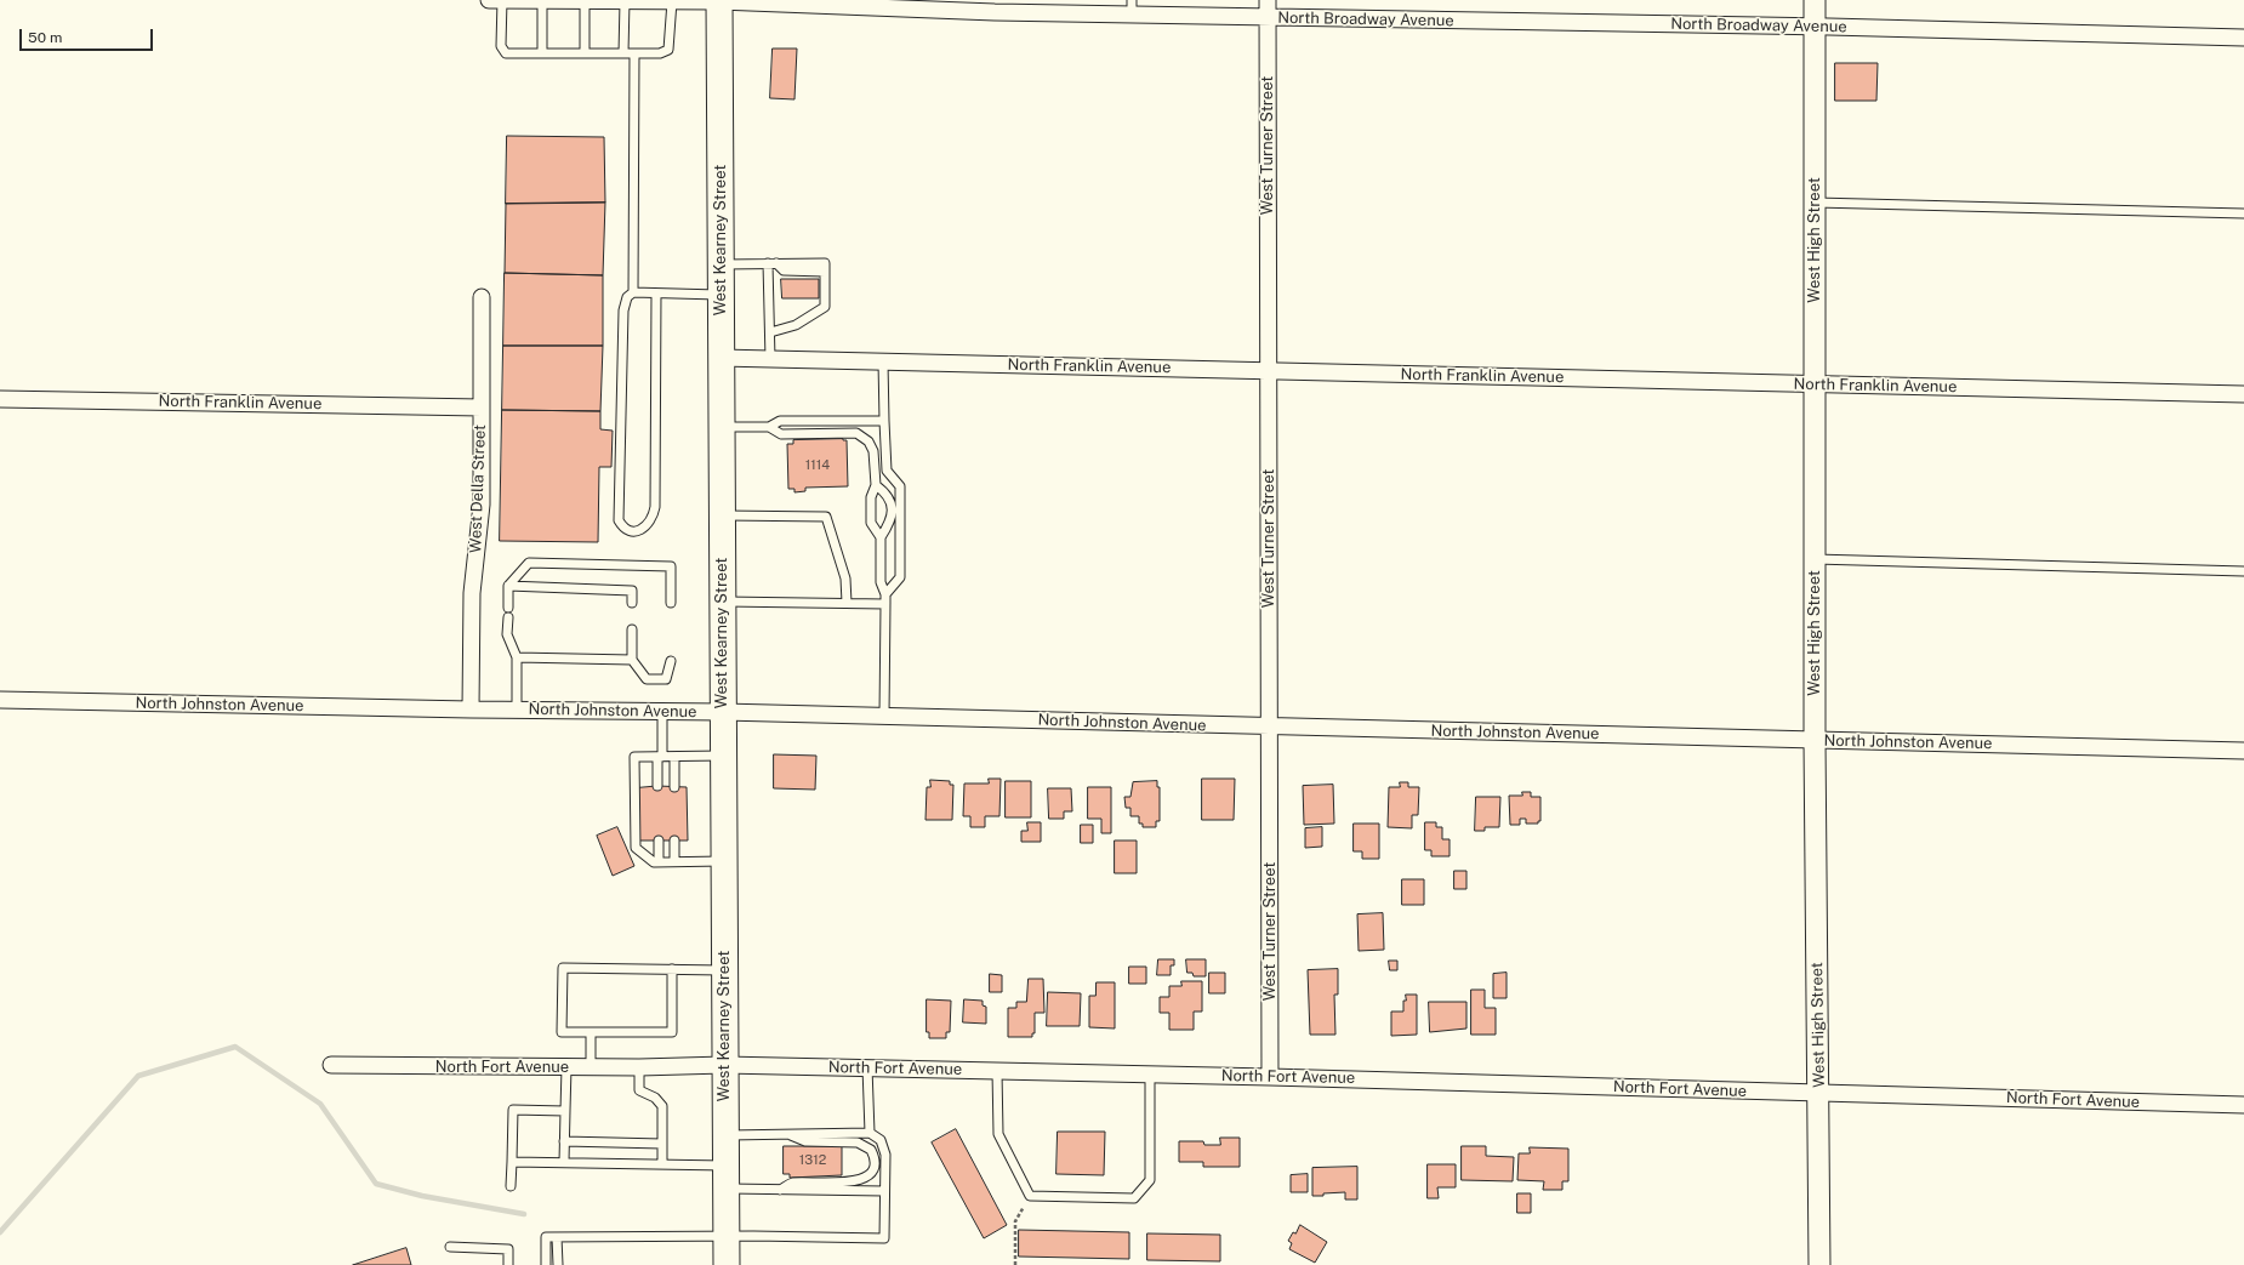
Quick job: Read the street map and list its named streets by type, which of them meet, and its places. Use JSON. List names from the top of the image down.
{
  "streets": {
    "main road": ["West Kearney Street"],
    "street": [
      "North Broadway Avenue",
      "West Turner Street",
      "West High Street",
      "North Franklin Avenue",
      "West Della Street",
      "North Johnston Avenue",
      "North Fort Avenue"
    ]
  },
  "crossings": [
    ["North Broadway Avenue", "West Turner Street"],
    ["North Broadway Avenue", "West Kearney Street"],
    ["North Broadway Avenue", "West High Street"],
    ["West Turner Street", "North Franklin Avenue"],
    ["West Turner Street", "North Johnston Avenue"],
    ["West Turner Street", "North Fort Avenue"],
    ["West Kearney Street", "North Franklin Avenue"],
    ["West Kearney Street", "North Johnston Avenue"],
    ["West Kearney Street", "North Fort Avenue"],
    ["West High Street", "North Franklin Avenue"],
    ["West High Street", "North Johnston Avenue"],
    ["West High Street", "North Fort Avenue"],
    ["North Franklin Avenue", "West Della Street"],
    ["West Della Street", "North Johnston Avenue"]
  ],
  "house_numbers": ["1114", "1312"],
  "scale_bar": "50 m"
}
